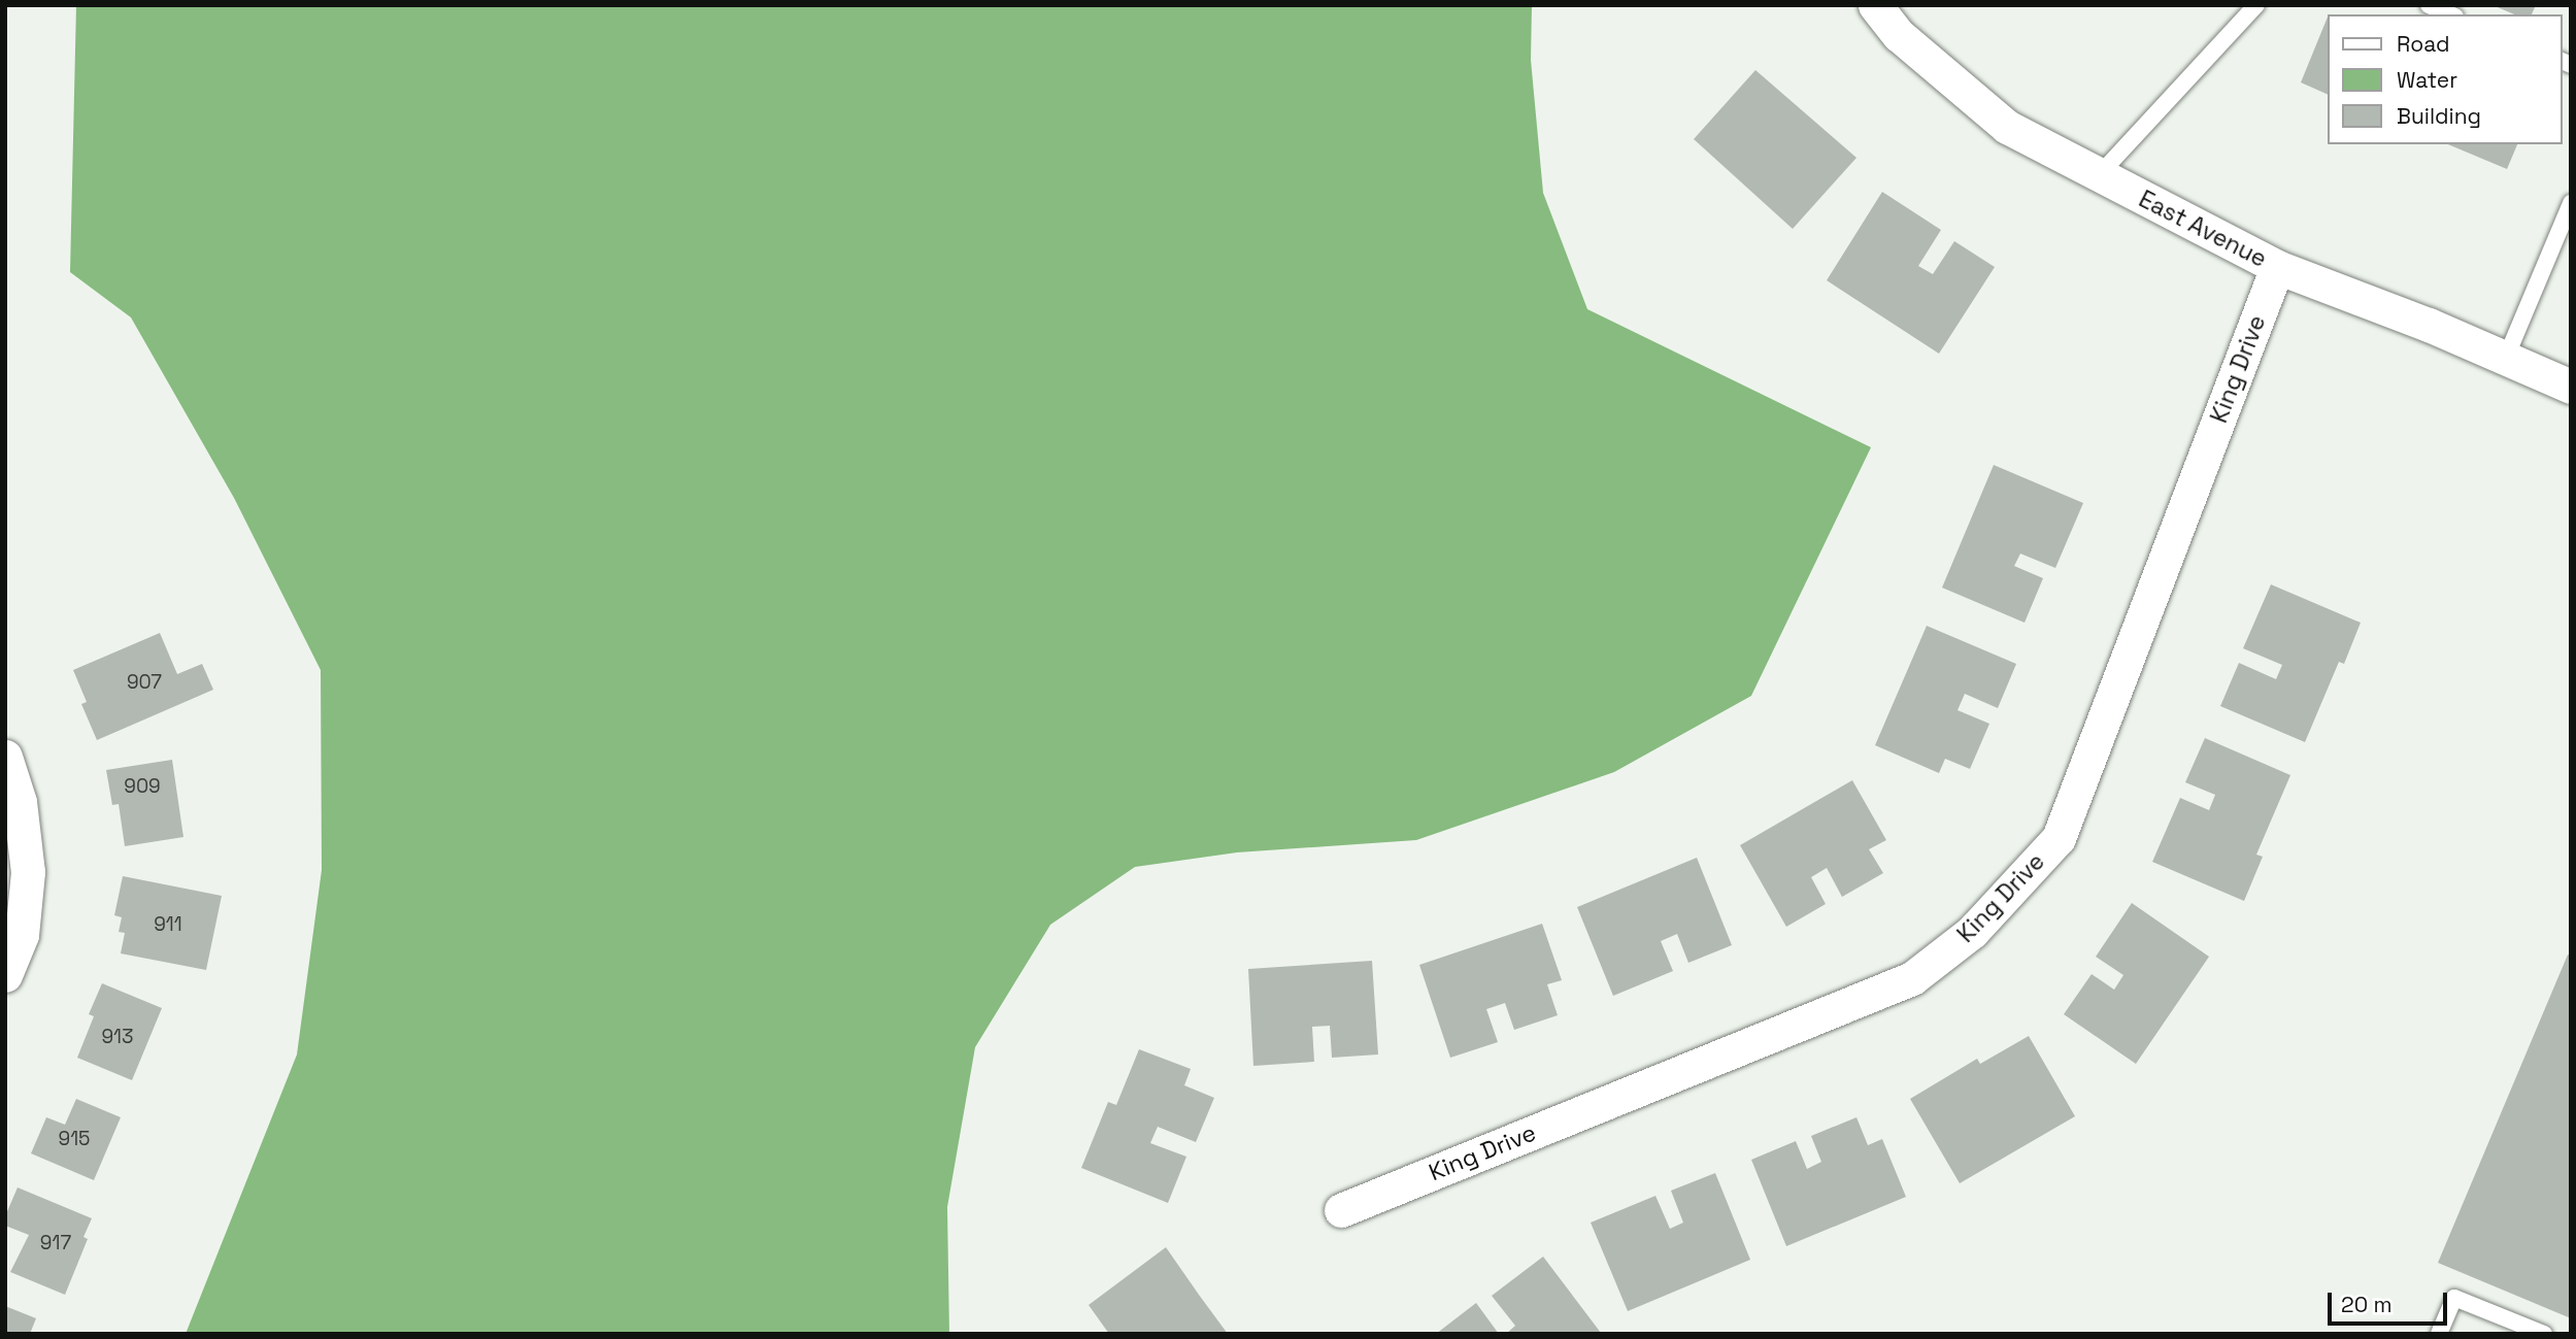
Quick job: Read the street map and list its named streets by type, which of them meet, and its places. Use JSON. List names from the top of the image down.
{
  "streets": {
    "street": ["East Avenue", "King Drive"]
  },
  "crossings": [
    ["East Avenue", "King Drive"]
  ],
  "house_numbers": [
    "907",
    "909",
    "911",
    "913",
    "915",
    "917"
  ],
  "legend": ["Road", "Water", "Building"],
  "scale_bar": "20 m"
}
